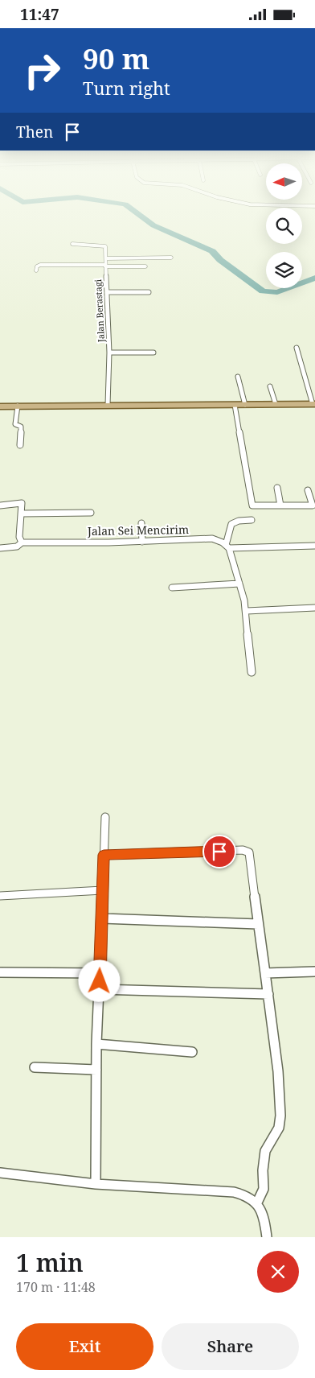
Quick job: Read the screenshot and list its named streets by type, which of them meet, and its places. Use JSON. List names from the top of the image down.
{
  "streets": {
    "street": ["Jalan Berastagi", "Jalan Sei Mencirim"]
  },
  "north": "left",
  "page": {
    "status": "11:47",
    "turn": ["90 m", "Turn right"],
    "then": "Then",
    "heading": ["1 min", "170 m · 11:48"],
    "buttons": ["Exit", "Share"]
  }
}
